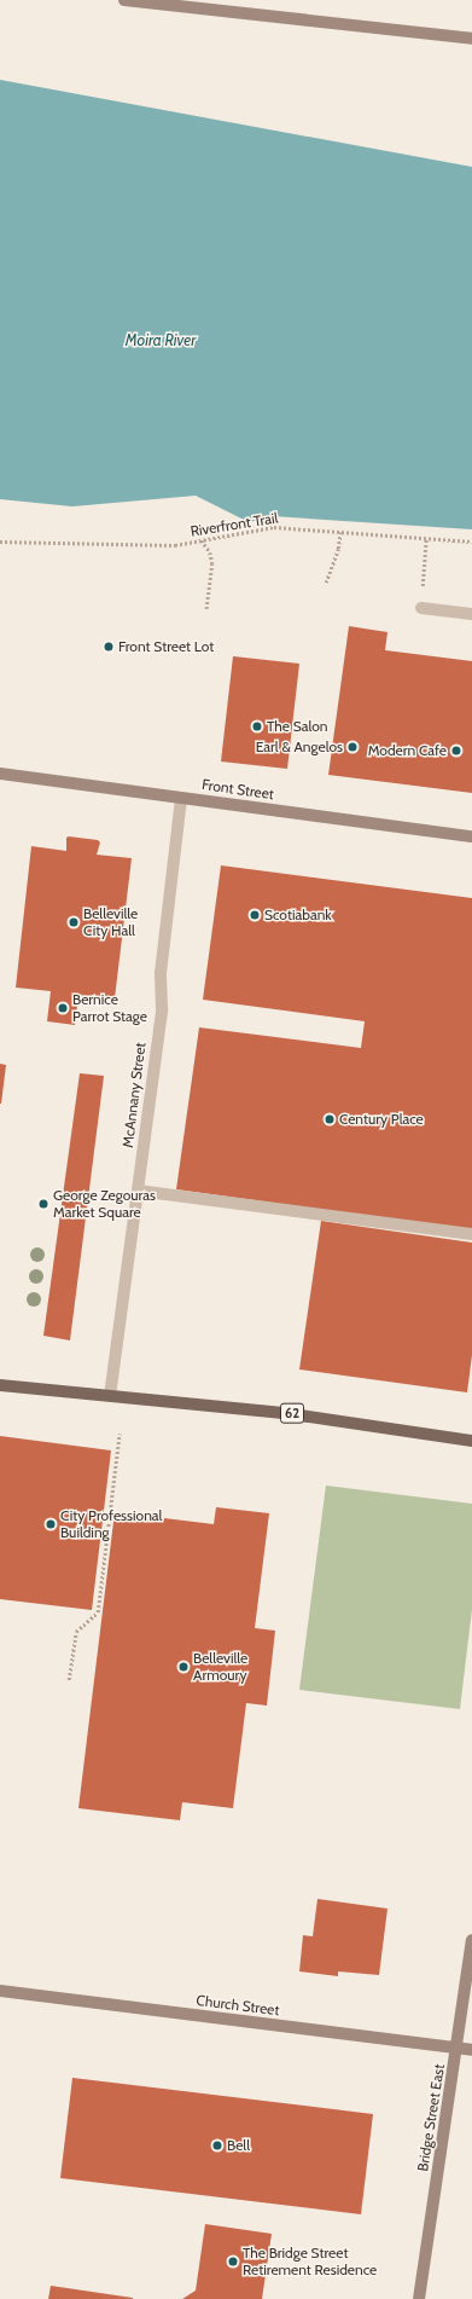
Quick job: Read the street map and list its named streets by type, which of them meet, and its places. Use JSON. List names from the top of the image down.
{
  "streets": {
    "main road": ["62"],
    "street": [
      "Front Street",
      "McAnnany Street",
      "Church Street",
      "Bridge Street East"
    ],
    "path": ["Riverfront Trail"]
  },
  "crossings": [
    ["Front Street", "McAnnany Street"],
    ["McAnnany Street", "62"],
    ["Church Street", "Bridge Street East"]
  ],
  "water": ["Moira River"],
  "places": [
    "Front Street Lot",
    "The Salon",
    "Earl & Angelos",
    "Modern Cafe",
    "Scotiabank",
    "Belleville City Hall",
    "Bernice Parrot Stage",
    "Century Place",
    "George Zegouras Market Square",
    "City Professional Building",
    "Belleville Armoury",
    "Bell",
    "The Bridge Street Retirement Residence"
  ]
}
